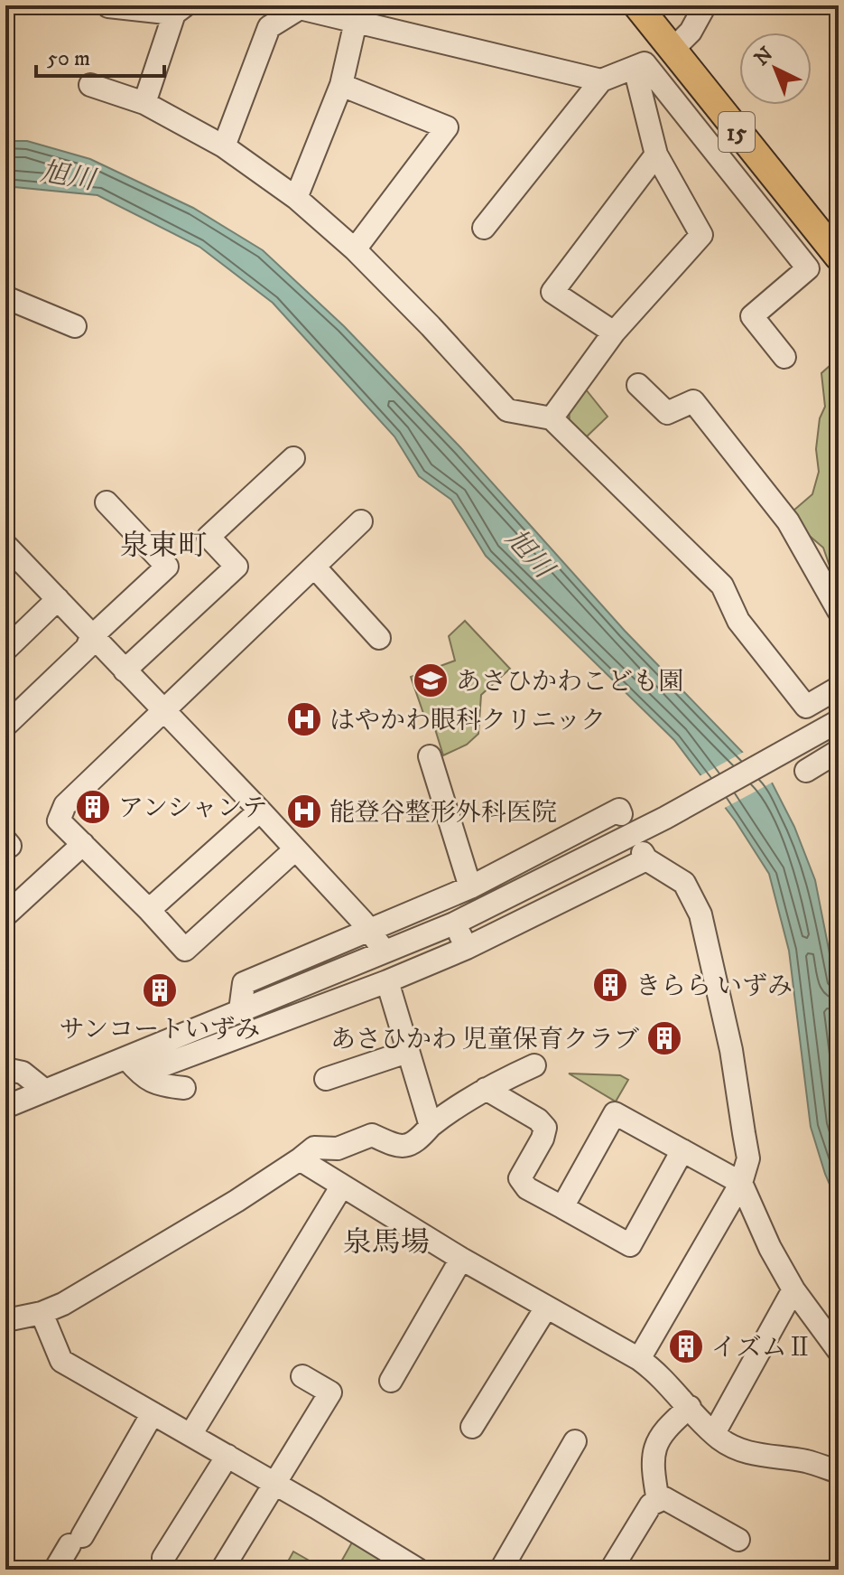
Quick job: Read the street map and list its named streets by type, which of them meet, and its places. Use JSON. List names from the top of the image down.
{
  "streets": {
    "main road": ["15"]
  },
  "districts": ["泉東町", "泉馬場"],
  "water": ["旭川"],
  "places": {
    "school or university": ["あさひかわこども園"],
    "hospital": ["はやかわ眼科クリニック", "能登谷整形外科医院"],
    "building": [
      "アンシャンテ",
      "きらら いずみ",
      "サンコートいずみ",
      "あさひかわ 児童保育クラブ",
      "イズムⅡ"
    ]
  },
  "scale_bar": "50 m",
  "north": "top left"
}
